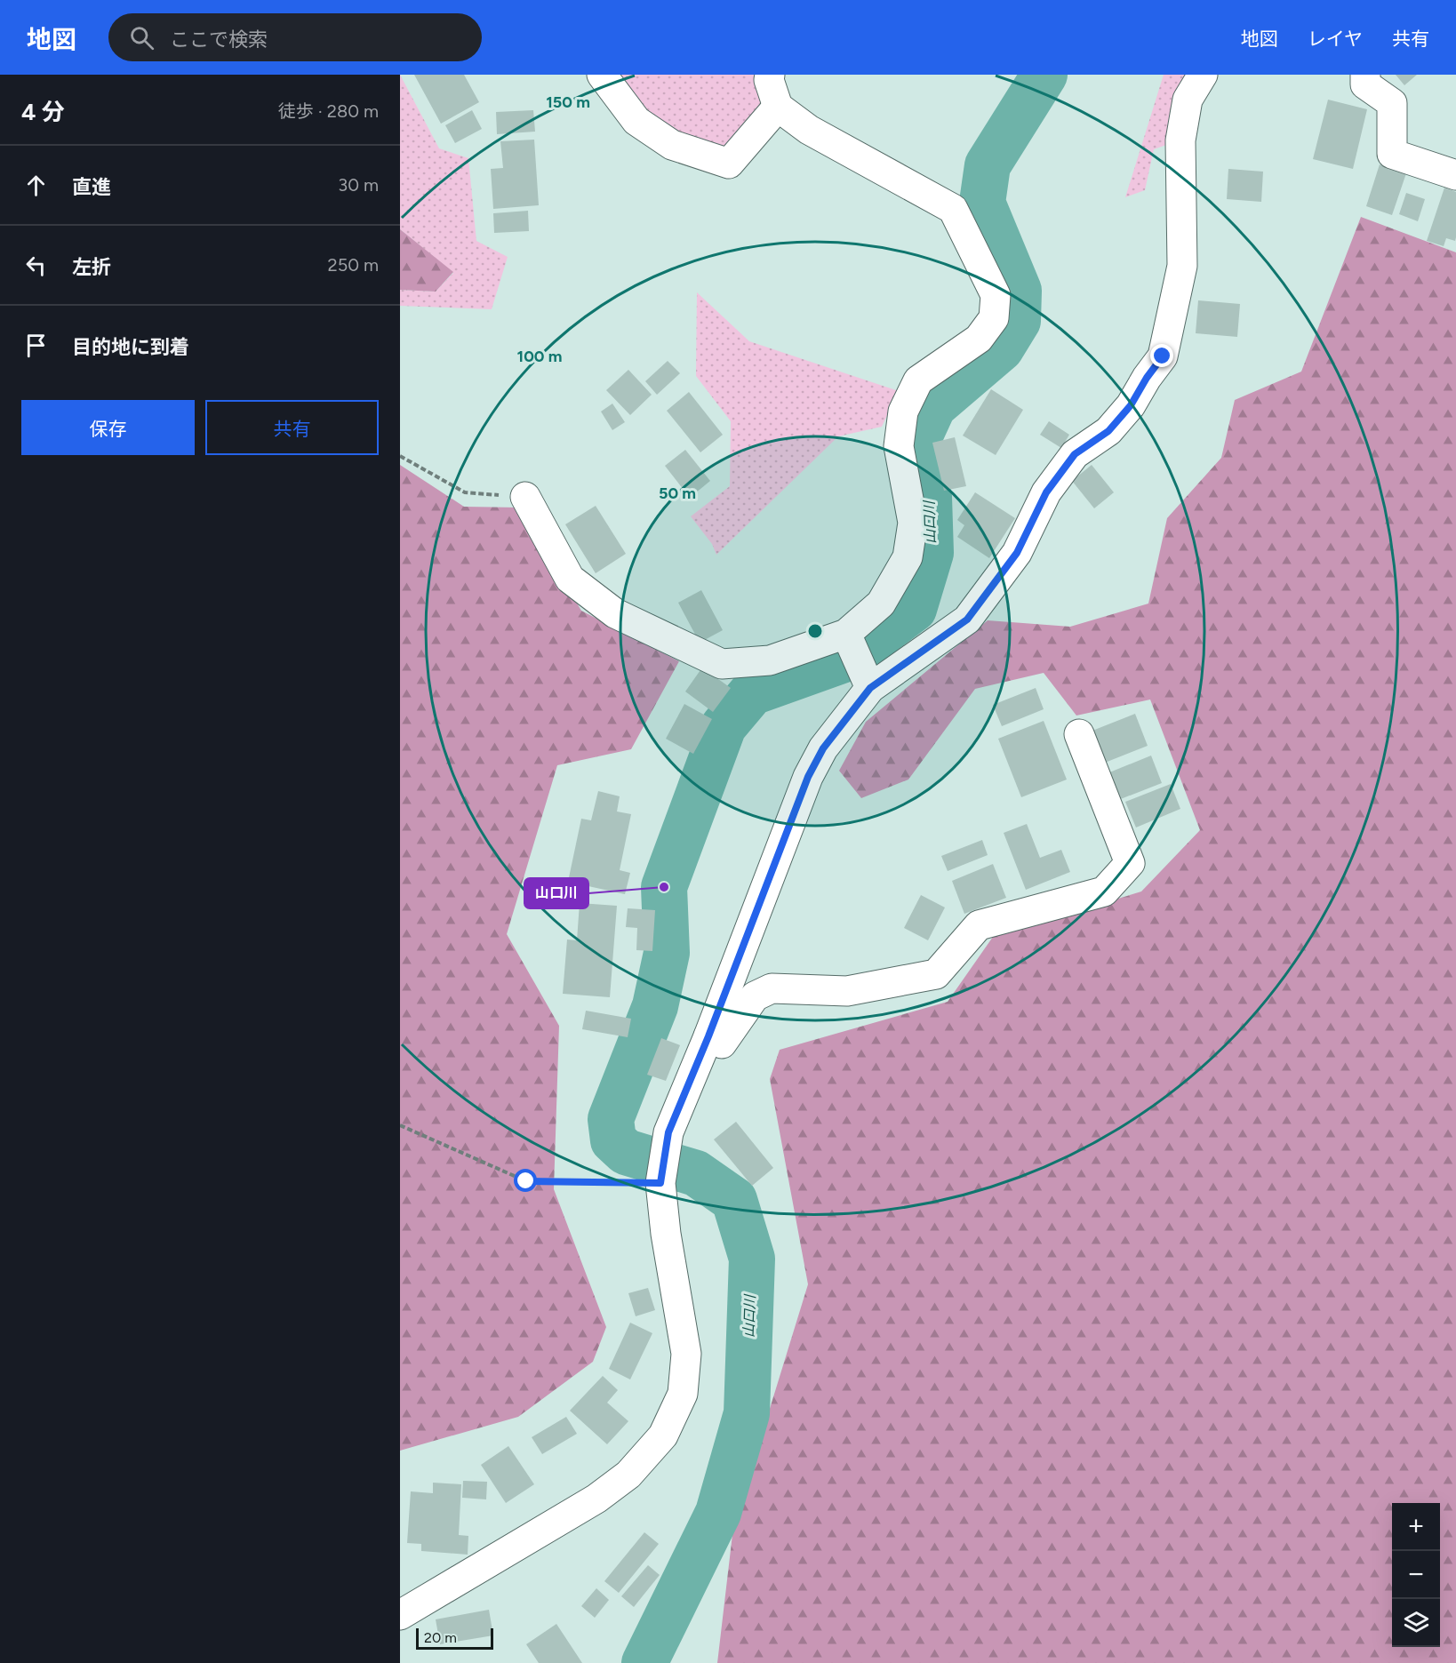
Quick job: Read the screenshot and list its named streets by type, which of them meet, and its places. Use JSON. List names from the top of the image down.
{
  "water": ["山口川"],
  "places": ["山口川"],
  "scale_bar": "20 m",
  "page": {
    "header": "地図",
    "search": "ここで検索",
    "nav": ["地図", "レイヤ", "共有"],
    "heading": ["4 分", "徒歩 · 280 m"],
    "list": [
      ["直進", "30 m"],
      ["左折", "250 m"],
      "目的地に到着"
    ],
    "buttons": ["保存", "共有"],
    "map_buttons": ["+", "−"],
    "scale": "20 m"
  },
  "rings": ["150 m", "100 m", "50 m"]
}
